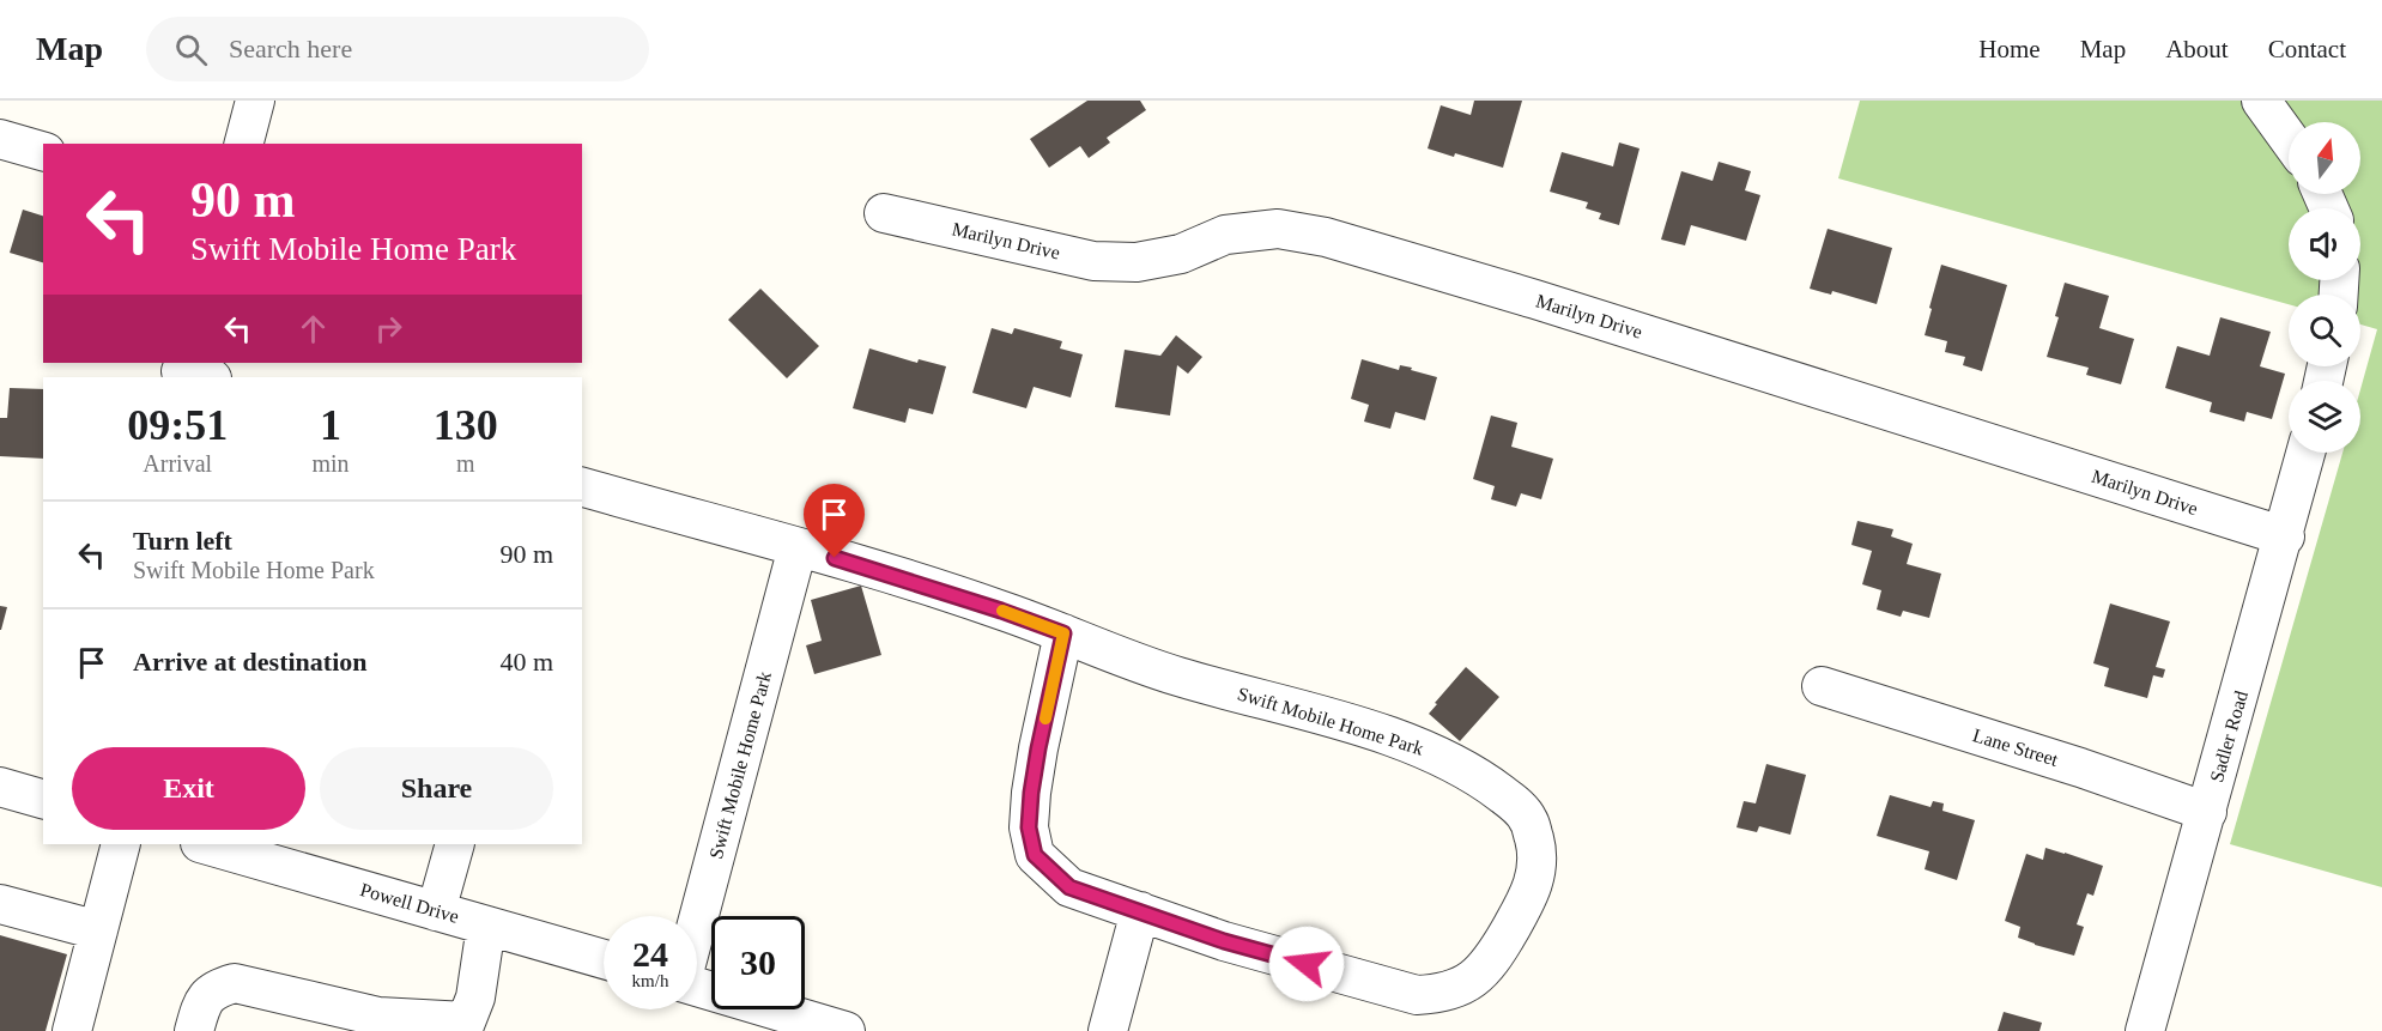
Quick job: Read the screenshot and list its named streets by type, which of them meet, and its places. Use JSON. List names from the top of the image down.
{
  "streets": {
    "street": [
      "Marilyn Drive",
      "Swift Mobile Home Park",
      "Sadler Road",
      "Lane Street",
      "Powell Drive"
    ]
  },
  "crossings": [
    ["Marilyn Drive", "Sadler Road"],
    ["Sadler Road", "Lane Street"]
  ],
  "north": "top",
  "page": {
    "header": "Map",
    "search": "Search here",
    "nav": [
      "Home",
      "Map",
      "About",
      "Contact"
    ],
    "turn": ["90 m", "Swift Mobile Home Park"],
    "eta": [
      "09:51",
      "Arrival",
      "1",
      "min",
      "130",
      "m"
    ],
    "list": [
      {
        "name": "Turn left",
        "note": "Swift Mobile Home Park",
        "value": "90 m"
      },
      {
        "name": "Arrive at destination",
        "value": "40 m"
      }
    ],
    "buttons": ["Exit", "Share"],
    "speed": "24 km/h",
    "limit": "30"
  }
}
